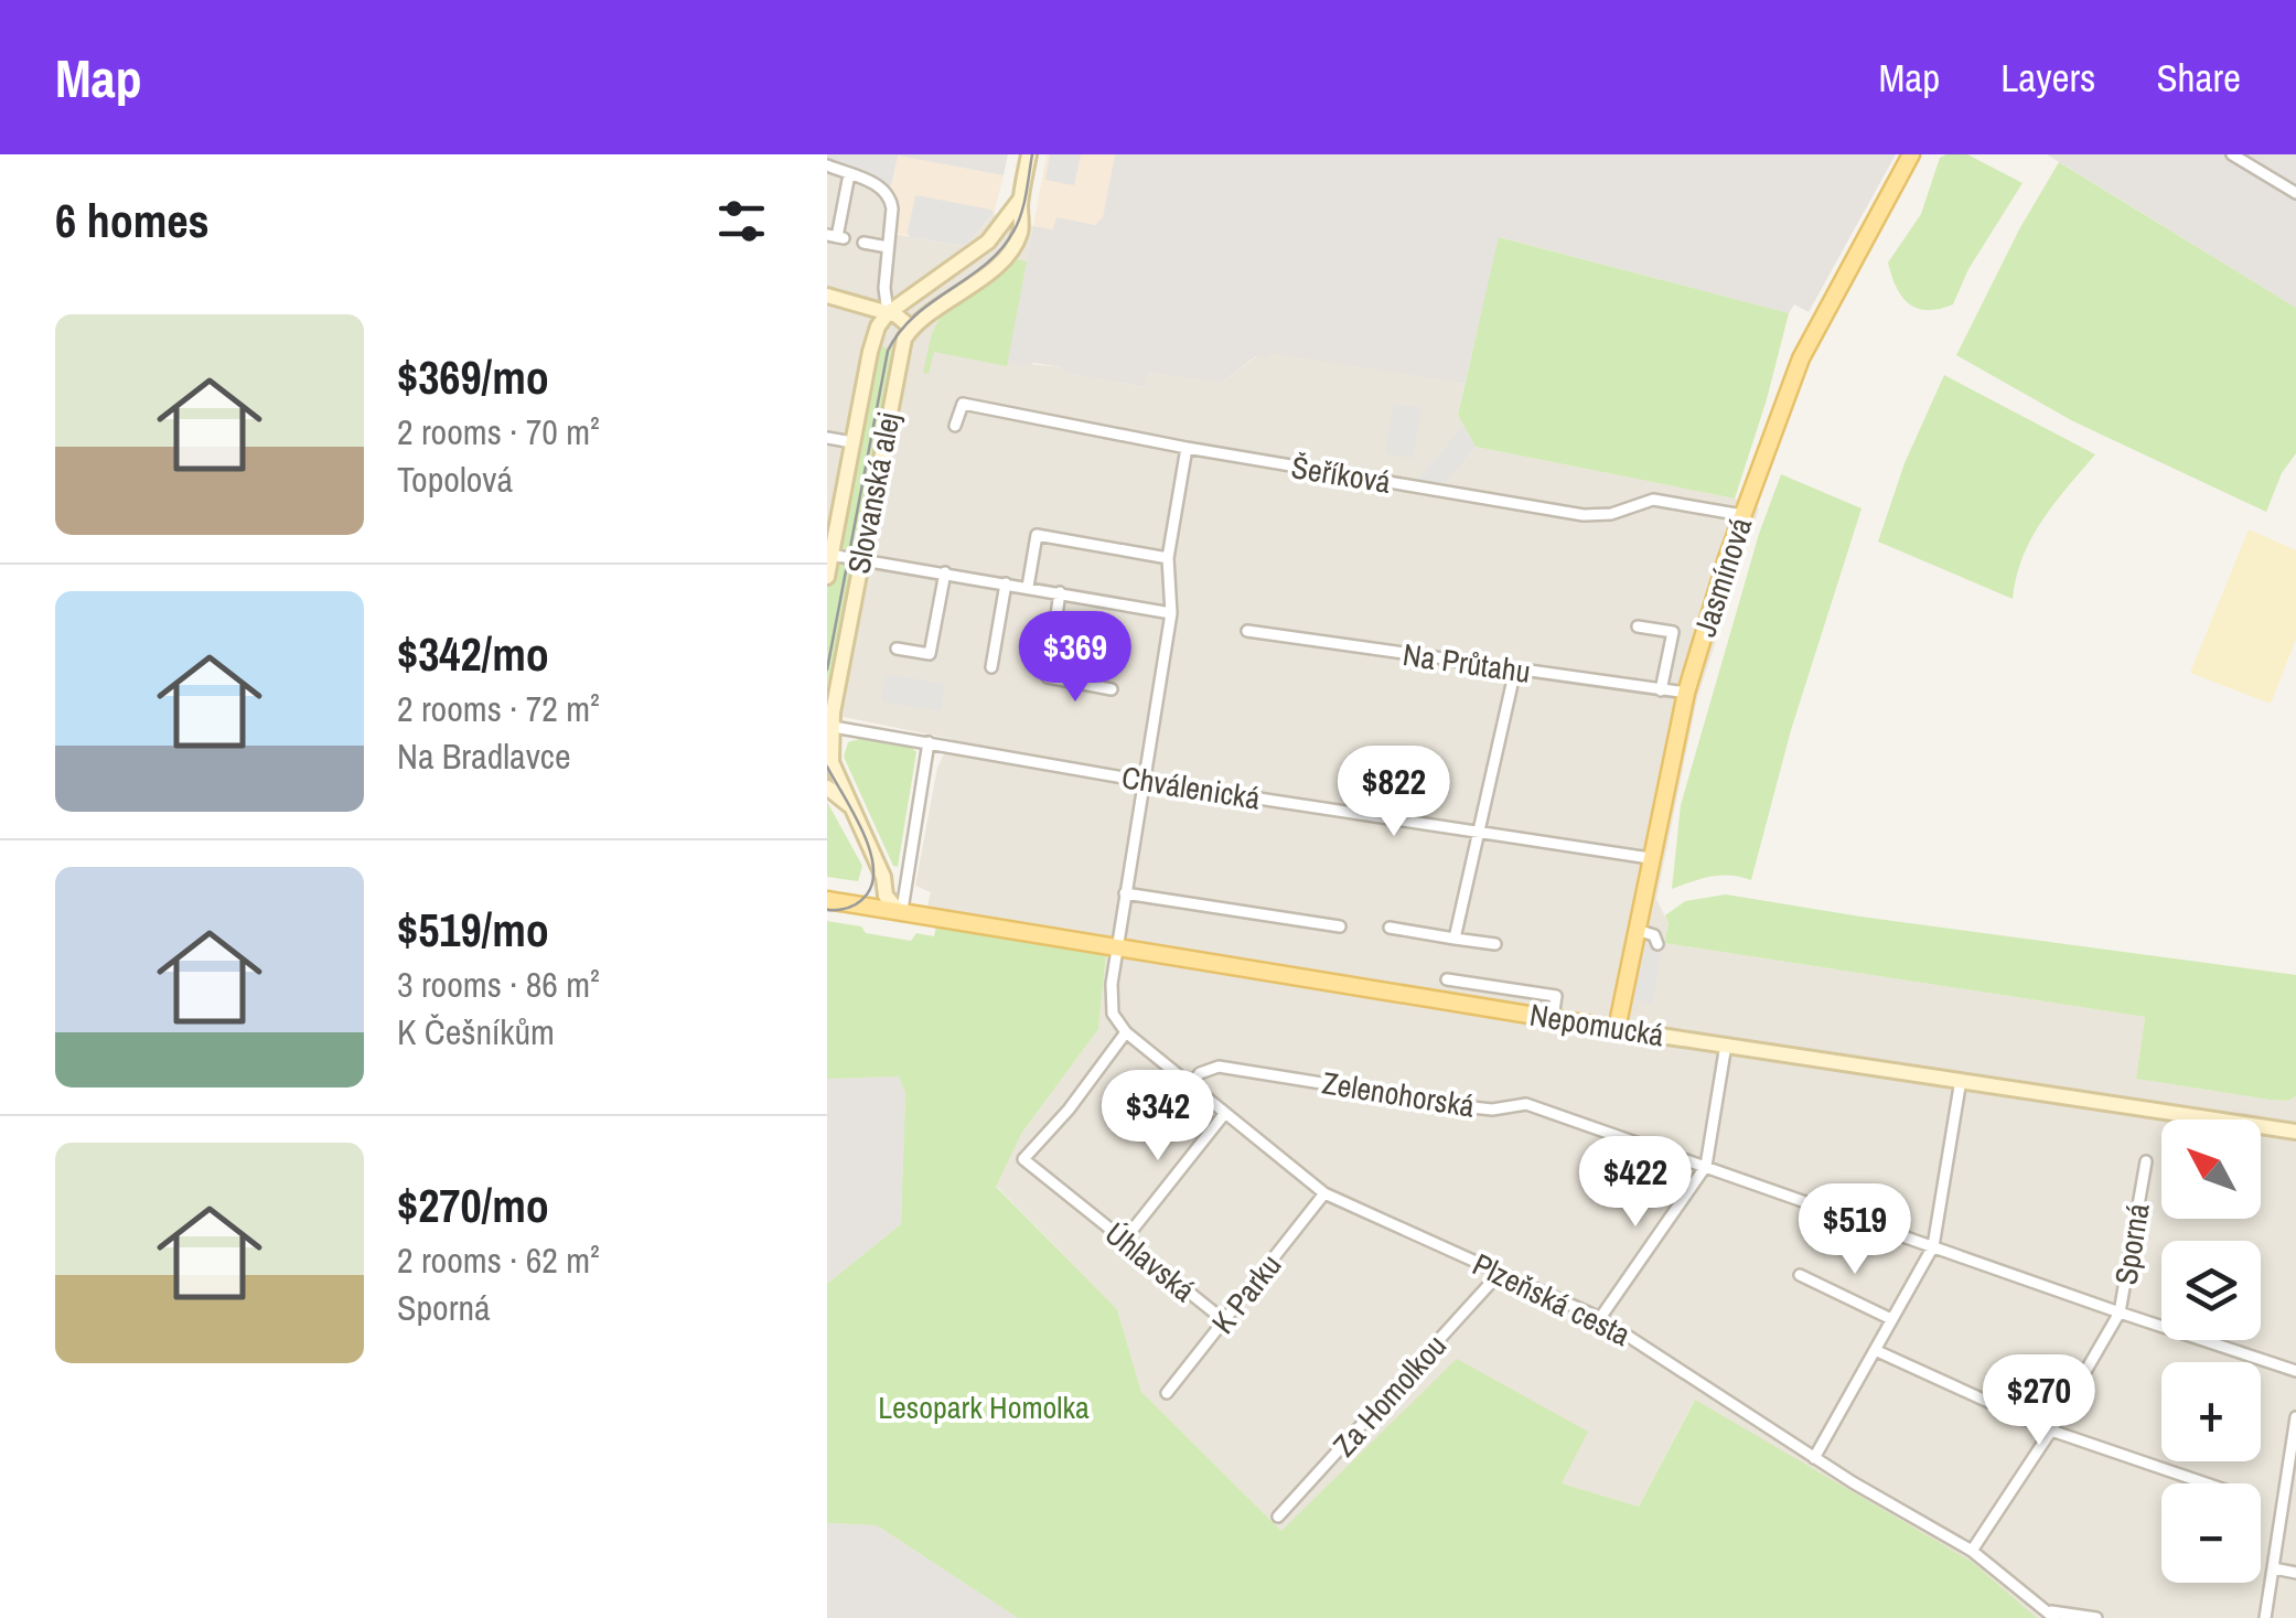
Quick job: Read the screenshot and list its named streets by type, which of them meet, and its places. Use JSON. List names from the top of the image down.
{
  "streets": {
    "main road": ["Slovanská alej", "Jasmínová", "Nepomucká"],
    "street": [
      "Šeříková",
      "Na Průtahu",
      "Chválenická",
      "Zelenohorská",
      "Sporná",
      "Úhlavská",
      "K Parku",
      "Plzeňská cesta",
      "Za Homolkou"
    ]
  },
  "crossings": [
    ["Šeříková", "Jasmínová"],
    ["Slovanská alej", "Chválenická"],
    ["Slovanská alej", "Nepomucká"],
    ["Jasmínová", "Na Průtahu"],
    ["Jasmínová", "Chválenická"],
    ["Jasmínová", "Nepomucká"],
    ["Zelenohorská", "Sporná"],
    ["Zelenohorská", "Plzeňská cesta"],
    ["Sporná", "Plzeňská cesta"],
    ["Úhlavská", "K Parku"],
    ["Úhlavská", "Plzeňská cesta"],
    ["K Parku", "Plzeňská cesta"],
    ["Plzeňská cesta", "Za Homolkou"]
  ],
  "parks": ["Lesopark Homolka"],
  "north": "top left",
  "page": {
    "header": "Map",
    "nav": ["Map", "Layers", "Share"],
    "heading": "6 homes",
    "list": [
      {
        "name": "$369/mo",
        "note": "2 rooms · 70 m² · Topolová"
      },
      {
        "name": "$342/mo",
        "note": "2 rooms · 72 m² · Na Bradlavce"
      },
      {
        "name": "$519/mo",
        "note": "3 rooms · 86 m² · K Češníkům"
      },
      {
        "name": "$270/mo",
        "note": "2 rooms · 62 m² · Sporná"
      }
    ],
    "price": [
      "$369",
      "$822",
      "$342",
      "$422",
      "$519",
      "$270"
    ],
    "map_buttons": ["+", "−"]
  }
}
